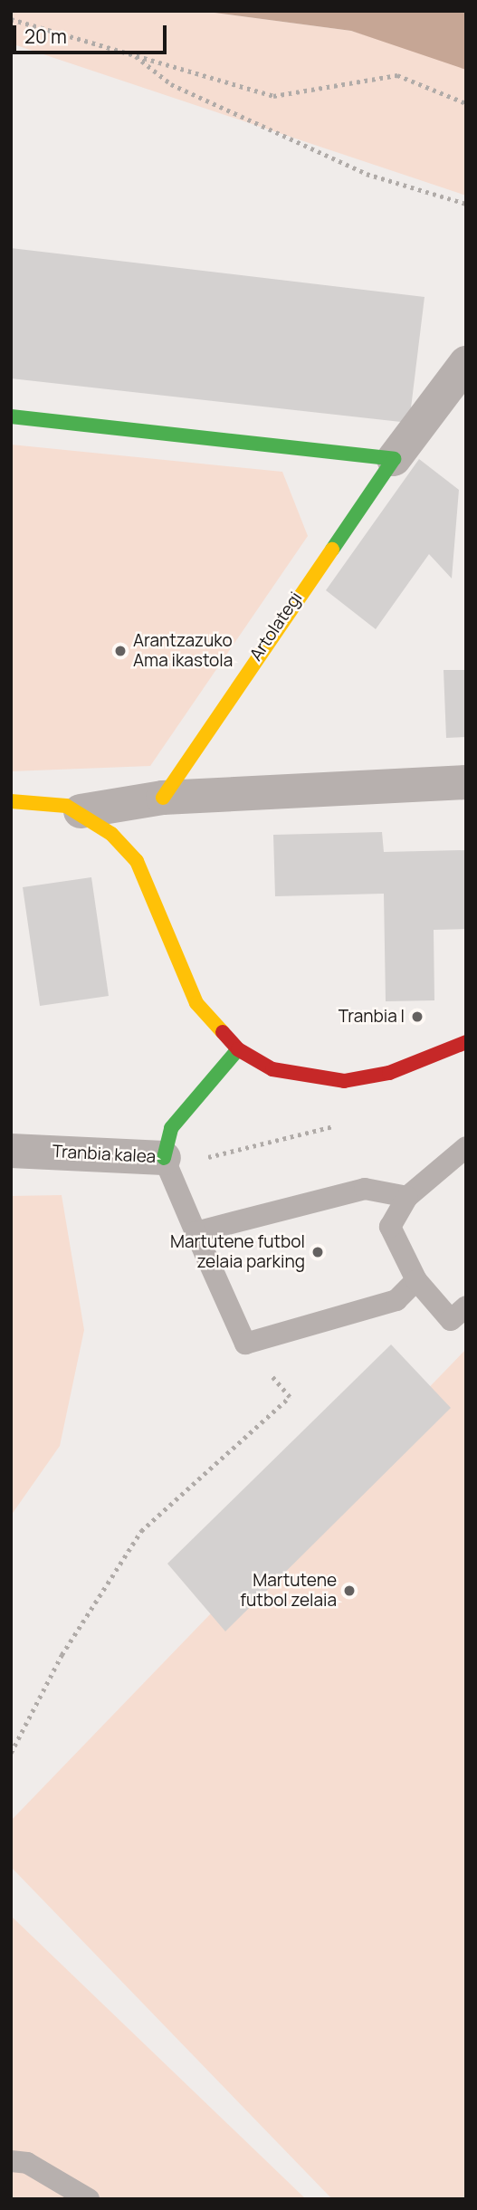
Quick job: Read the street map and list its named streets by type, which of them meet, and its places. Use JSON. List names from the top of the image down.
{
  "streets": {
    "street": ["Artolategi", "Tranbia kalea"]
  },
  "places": [
    "Arantzazuko Ama ikastola",
    "Tranbia I",
    "Martutene futbol zelaia parking",
    "Martutene futbol zelaia"
  ],
  "scale_bar": "20 m"
}
